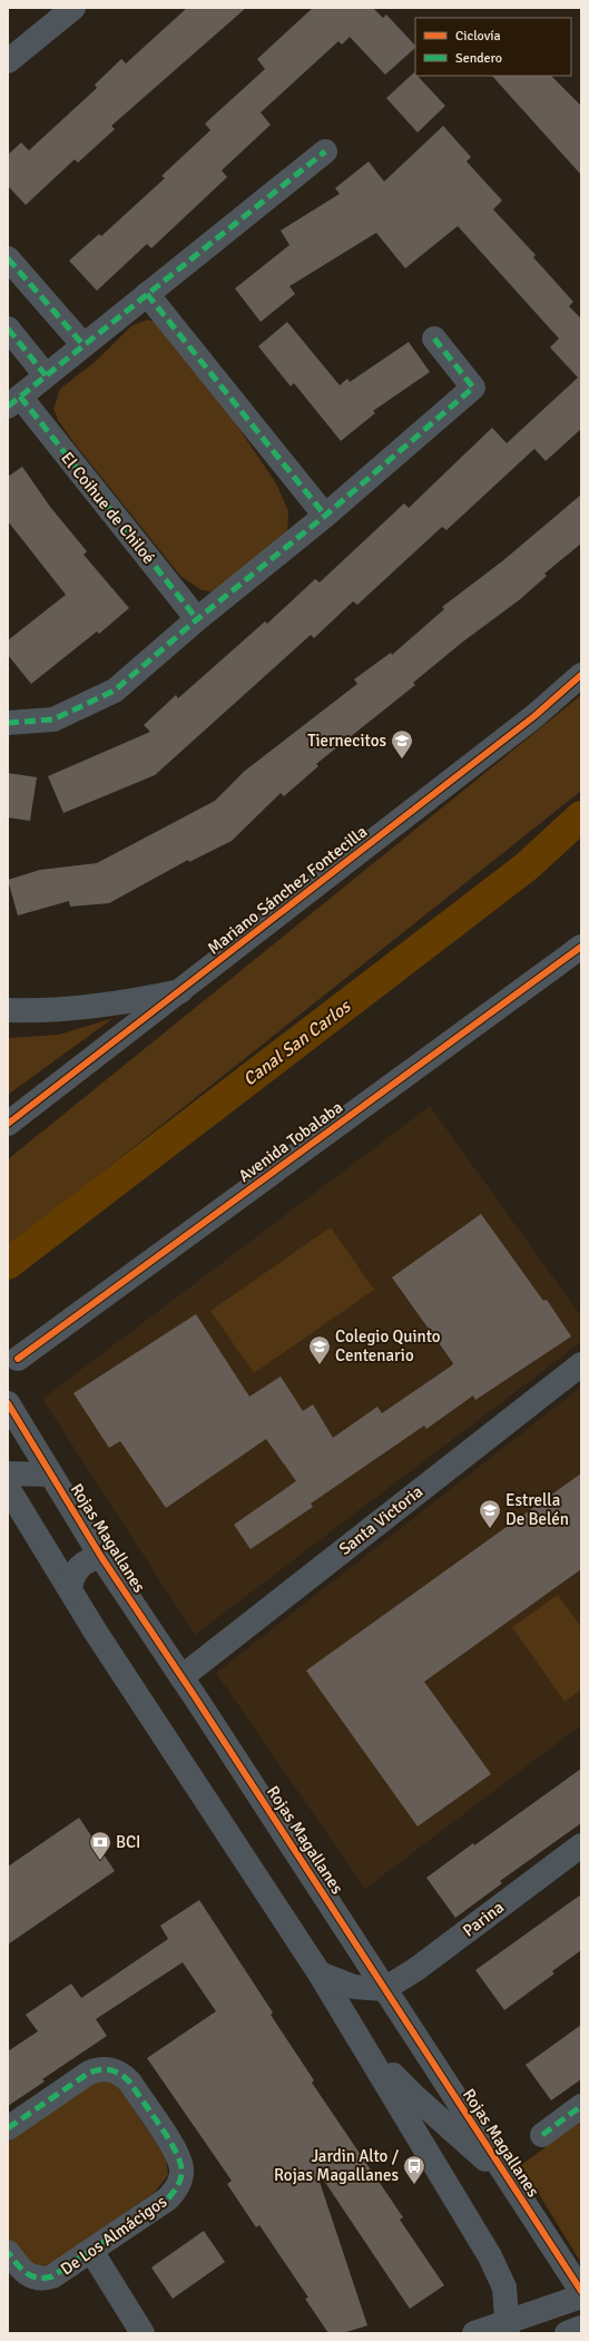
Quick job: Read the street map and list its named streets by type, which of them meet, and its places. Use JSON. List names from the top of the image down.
{
  "streets": {
    "street": [
      "El Coihue de Chiloé",
      "Mariano Sánchez Fontecilla",
      "Avenida Tobalaba",
      "Santa Victoria",
      "Rojas Magallanes",
      "Parina",
      "De Los Almácigos"
    ]
  },
  "crossings": [
    ["Santa Victoria", "Rojas Magallanes"],
    ["Rojas Magallanes", "Parina"]
  ],
  "water": ["Canal San Carlos"],
  "places": {
    "school or university": ["Tiernecitos", "Colegio Quinto Centenario", "Estrella De Belén"],
    "bank": ["BCI"],
    "bus stop": ["Jardin Alto / Rojas Magallanes"]
  },
  "legend": ["Ciclovía", "Sendero"]
}
